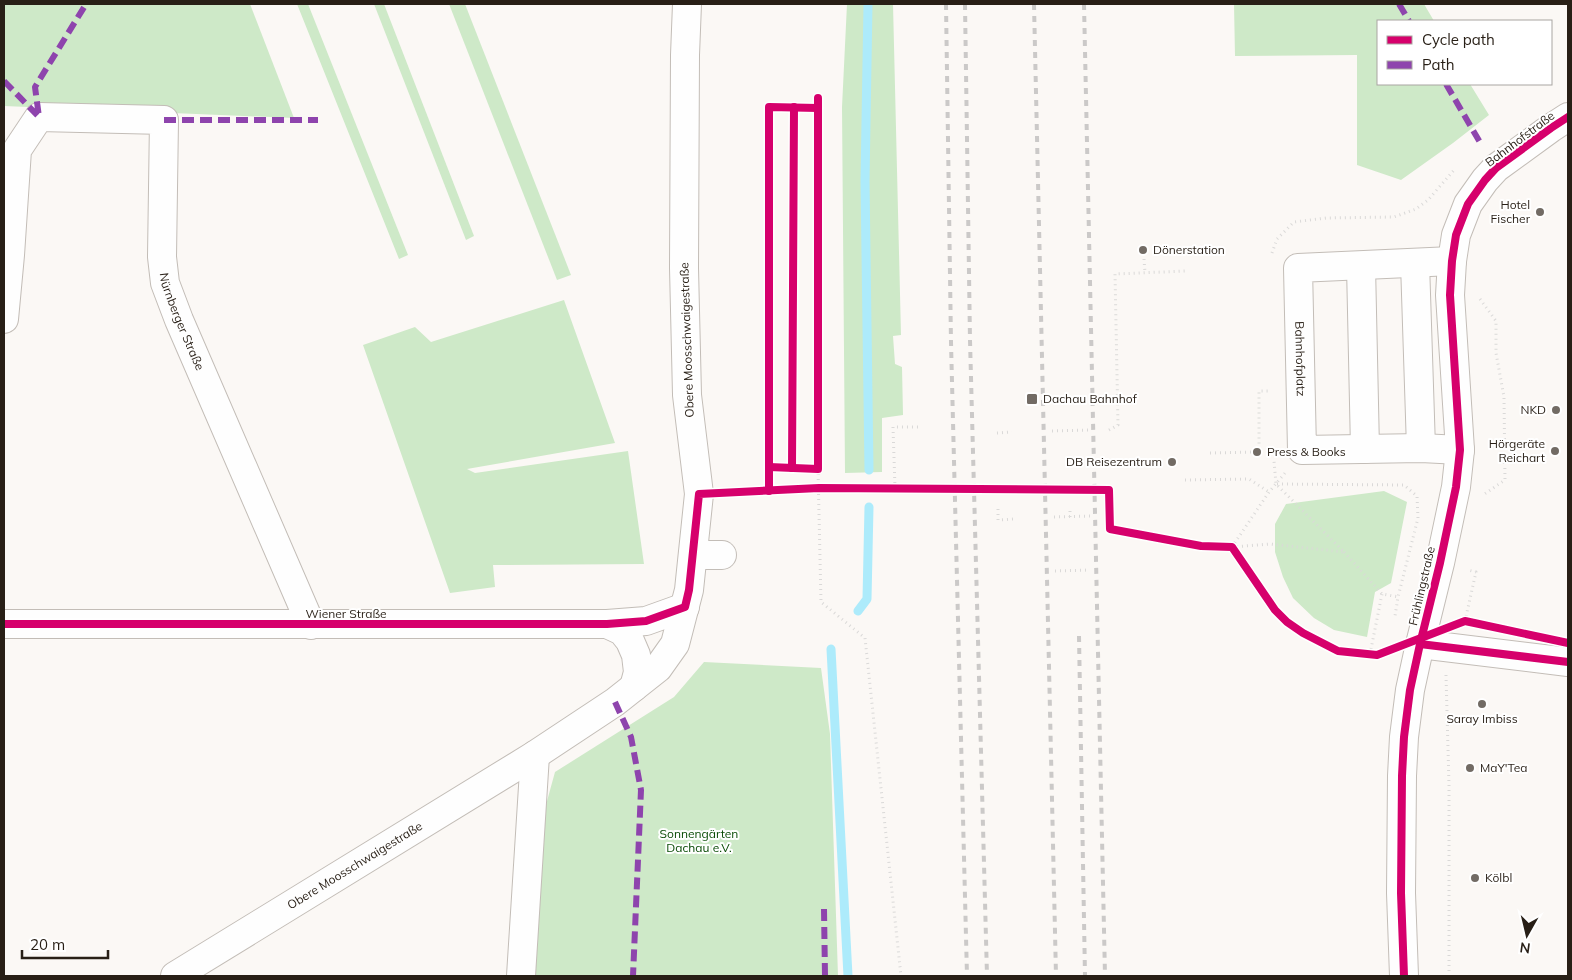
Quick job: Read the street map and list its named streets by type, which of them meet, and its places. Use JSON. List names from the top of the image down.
{
  "streets": {
    "street": [
      "Bahnhofstraße",
      "Nürnberger Straße",
      "Obere Moosschwaigestraße",
      "Bahnhofplatz",
      "Frühlingstraße",
      "Wiener Straße"
    ]
  },
  "crossings": [
    ["Bahnhofstraße", "Bahnhofplatz"],
    ["Bahnhofstraße", "Frühlingstraße"],
    ["Nürnberger Straße", "Wiener Straße"],
    ["Obere Moosschwaigestraße", "Wiener Straße"],
    ["Bahnhofplatz", "Frühlingstraße"]
  ],
  "parks": ["Sonnengärten Dachau e.V."],
  "places": {
    "other": [
      "Hotel Fischer",
      "Dönerstation",
      "NKD",
      "Hörgeräte Reichart",
      "Press & Books",
      "DB Reisezentrum",
      "Saray Imbiss",
      "MaY'Tea",
      "Kölbl"
    ],
    "transit": ["Dachau Bahnhof"]
  },
  "legend": ["Cycle path", "Path"],
  "scale_bar": "20 m",
  "north": "bottom"
}
